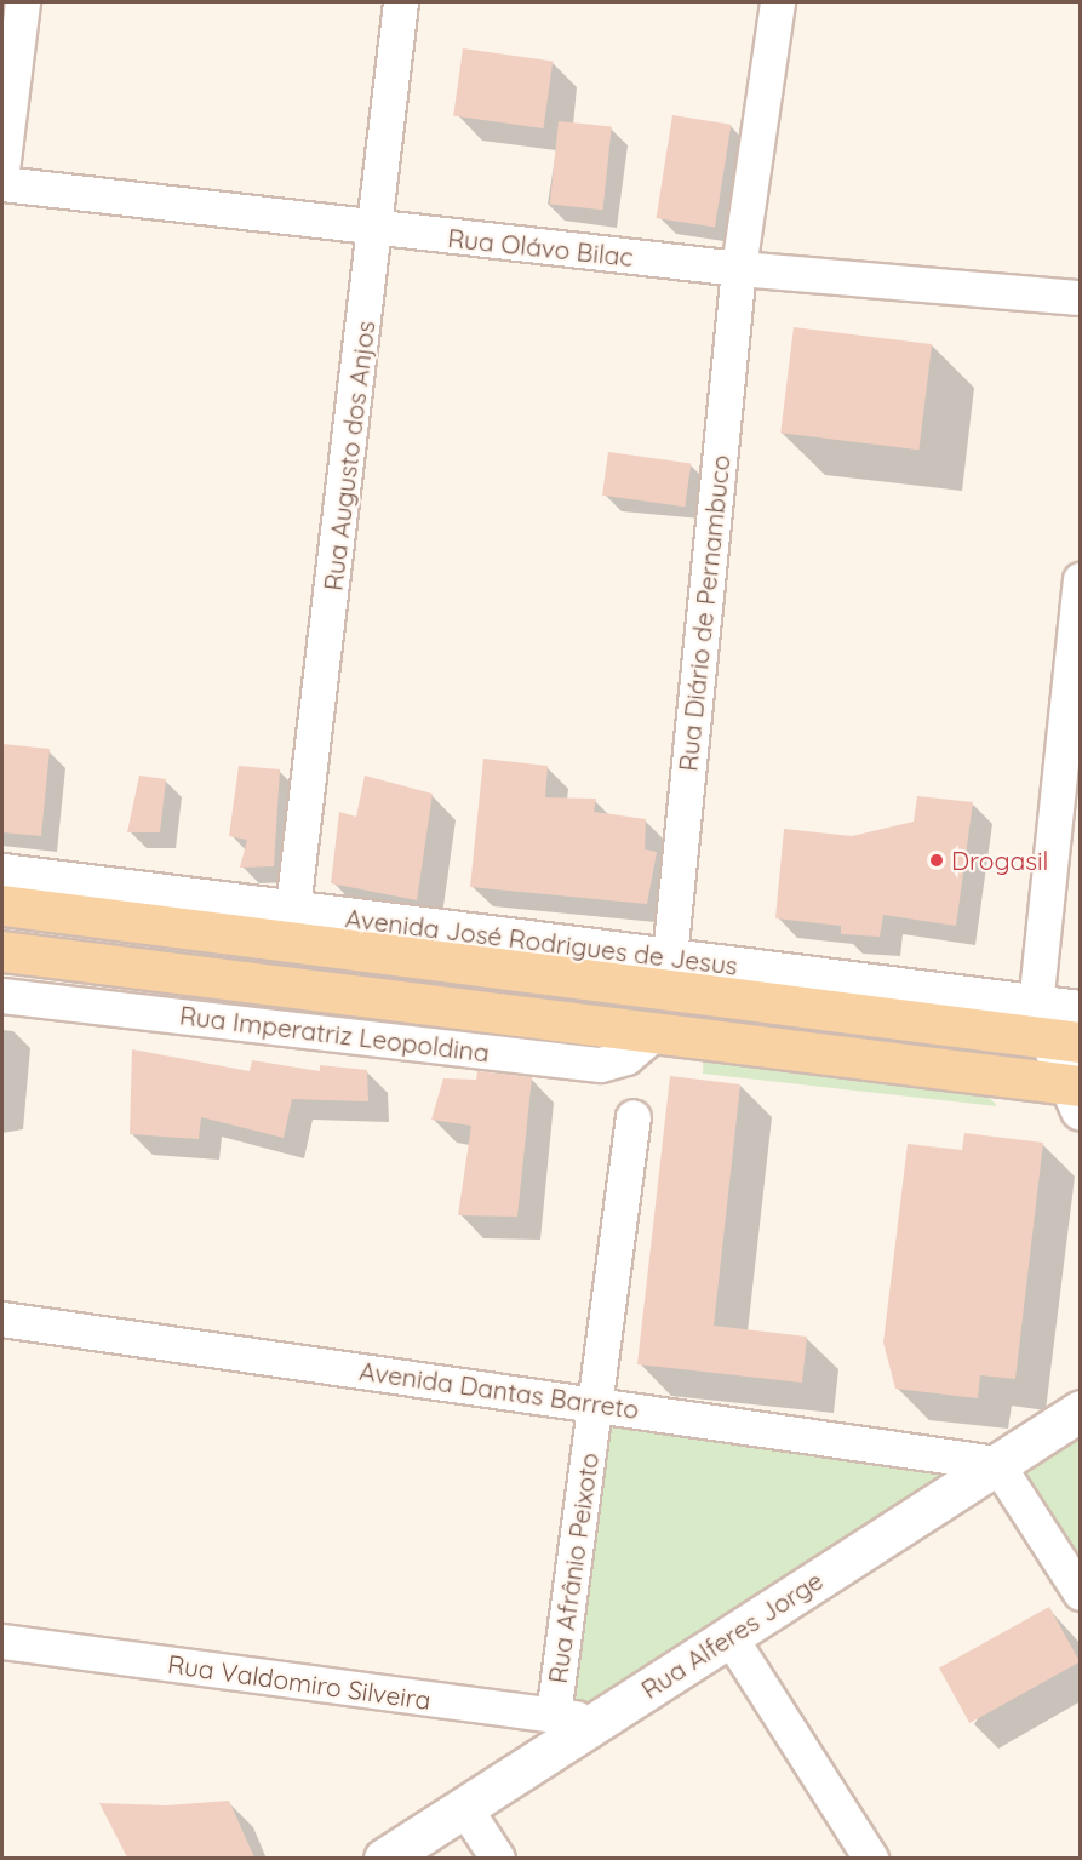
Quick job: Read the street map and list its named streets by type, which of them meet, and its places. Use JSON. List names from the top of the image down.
{
  "streets": {
    "main road": ["Avenida José Rodrigues de Jesus"],
    "street": [
      "Rua Olávo Bilac",
      "Rua Augusto dos Anjos",
      "Rua Diário de Pernambuco",
      "Rua Imperatriz Leopoldina",
      "Avenida Dantas Barreto",
      "Rua Afrânio Peixoto",
      "Rua Alferes Jorge",
      "Rua Valdomiro Silveira"
    ]
  },
  "crossings": [
    ["Rua Olávo Bilac", "Rua Augusto dos Anjos"],
    ["Rua Olávo Bilac", "Rua Diário de Pernambuco"],
    ["Rua Augusto dos Anjos", "Avenida José Rodrigues de Jesus"],
    ["Rua Diário de Pernambuco", "Avenida José Rodrigues de Jesus"],
    ["Avenida Dantas Barreto", "Rua Afrânio Peixoto"],
    ["Avenida Dantas Barreto", "Rua Alferes Jorge"],
    ["Rua Afrânio Peixoto", "Rua Valdomiro Silveira"],
    ["Rua Alferes Jorge", "Rua Valdomiro Silveira"]
  ],
  "places": ["Drogasil"]
}
